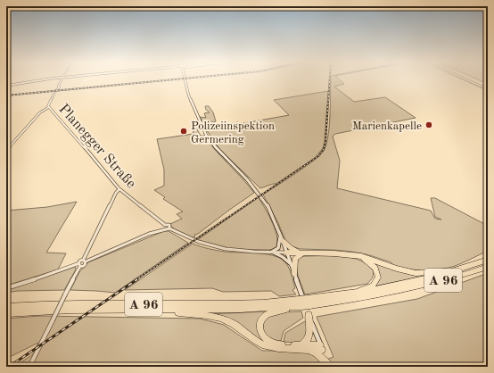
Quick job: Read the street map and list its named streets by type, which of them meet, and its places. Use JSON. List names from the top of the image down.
{
  "streets": {
    "highway": ["A 96"],
    "street": ["Planegger Straße"]
  },
  "places": ["Marienkapelle", "Polizeiinspektion Germering"]
}
